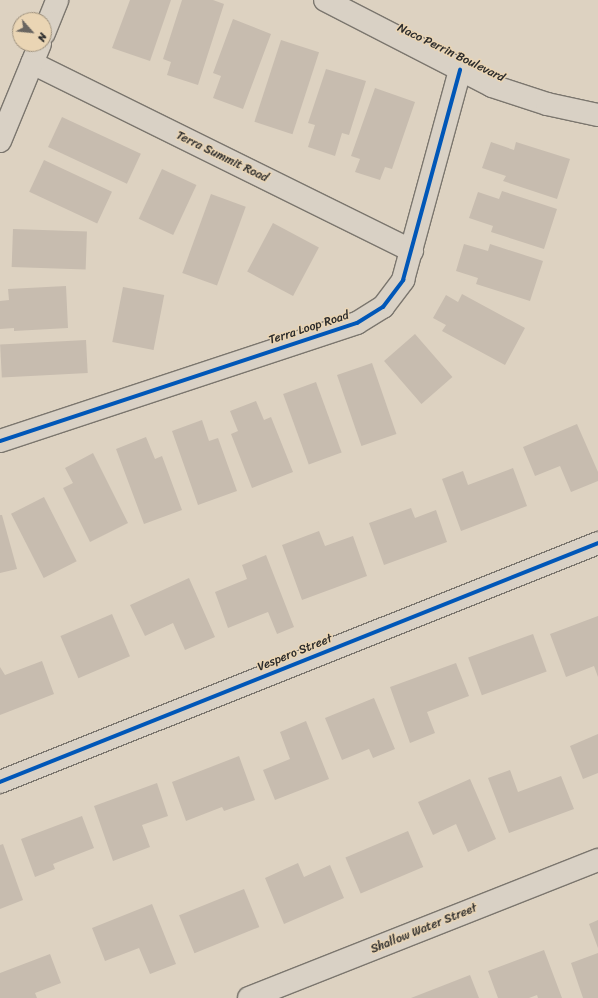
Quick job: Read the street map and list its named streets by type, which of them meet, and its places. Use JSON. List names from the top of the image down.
{
  "streets": {
    "street": [
      "Naco Perrin Boulevard",
      "Terra Summit Road",
      "Terra Loop Road",
      "Vespero Street",
      "Shallow Water Street"
    ]
  },
  "crossings": [
    ["Naco Perrin Boulevard", "Terra Loop Road"],
    ["Terra Summit Road", "Terra Loop Road"]
  ],
  "north": "bottom right"
}
